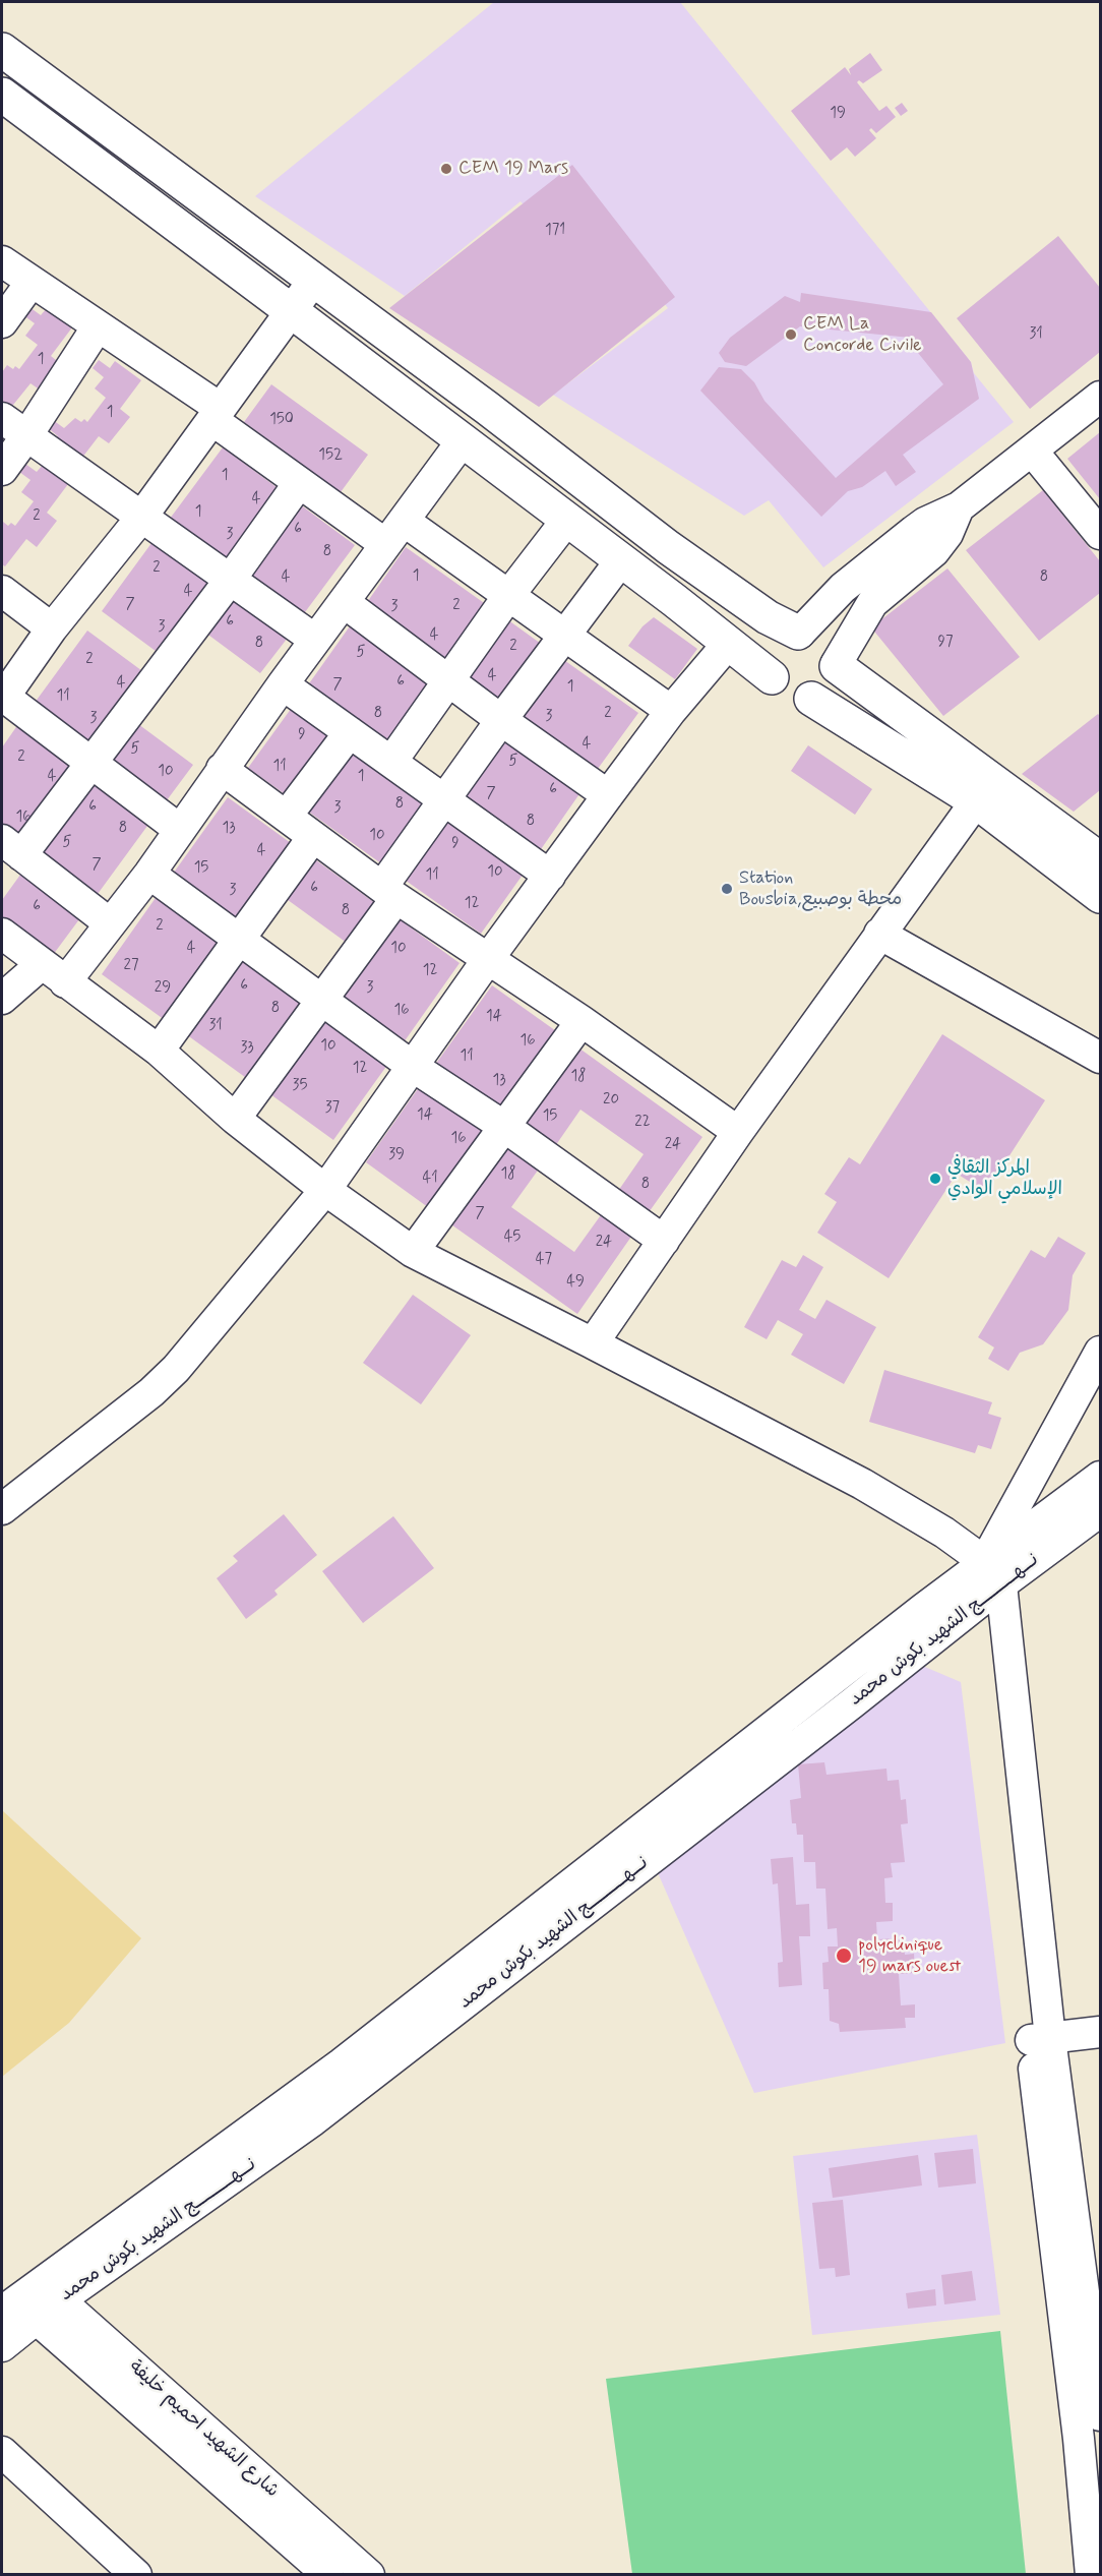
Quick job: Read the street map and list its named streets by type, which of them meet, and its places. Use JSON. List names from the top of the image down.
{
  "streets": {
    "street": ["نـــهـــــــــــج الشهيد بكوش محمد", "شارع الشهيد احميم خليفة"]
  },
  "crossings": [
    ["نـــهـــــــــــج الشهيد بكوش محمد", "شارع الشهيد احميم خليفة"]
  ],
  "places": [
    "CEM 19 Mars",
    "CEM La Concorde Civile",
    "Station Bousbia,محطة بوصبيع",
    "المركز الثقافي الإسلامي الوادي",
    "polyclinique 19 mars ouest"
  ],
  "house_numbers": [
    "19",
    "171",
    "31",
    "1",
    "1",
    "150",
    "152",
    "1",
    "4",
    "1",
    "2",
    "6",
    "3",
    "8",
    "2",
    "1",
    "4",
    "8",
    "4",
    "7",
    "2",
    "3",
    "6",
    "3",
    "4",
    "97",
    "8",
    "2",
    "5",
    "2",
    "4",
    "6",
    "4",
    "7",
    "1",
    "11",
    "8",
    "2",
    "3",
    "3",
    "9",
    "4",
    "5",
    "2",
    "5",
    "11",
    "10",
    "4",
    "1",
    "6",
    "7",
    "8",
    "6",
    "3",
    "16",
    "8",
    "8",
    "13",
    "10",
    "5",
    "9",
    "4",
    "7",
    "15",
    "10",
    "11",
    "6",
    "3",
    "12",
    "6",
    "8",
    "2",
    "4",
    "10",
    "27",
    "12",
    "6",
    "29",
    "3",
    "8",
    "16",
    "14",
    "31",
    "16",
    "10",
    "33",
    "11",
    "12",
    "18",
    "13",
    "35",
    "20",
    "37",
    "14",
    "15",
    "22",
    "16",
    "24",
    "39",
    "18",
    "41",
    "8",
    "7",
    "45",
    "24",
    "47",
    "49"
  ]
}
